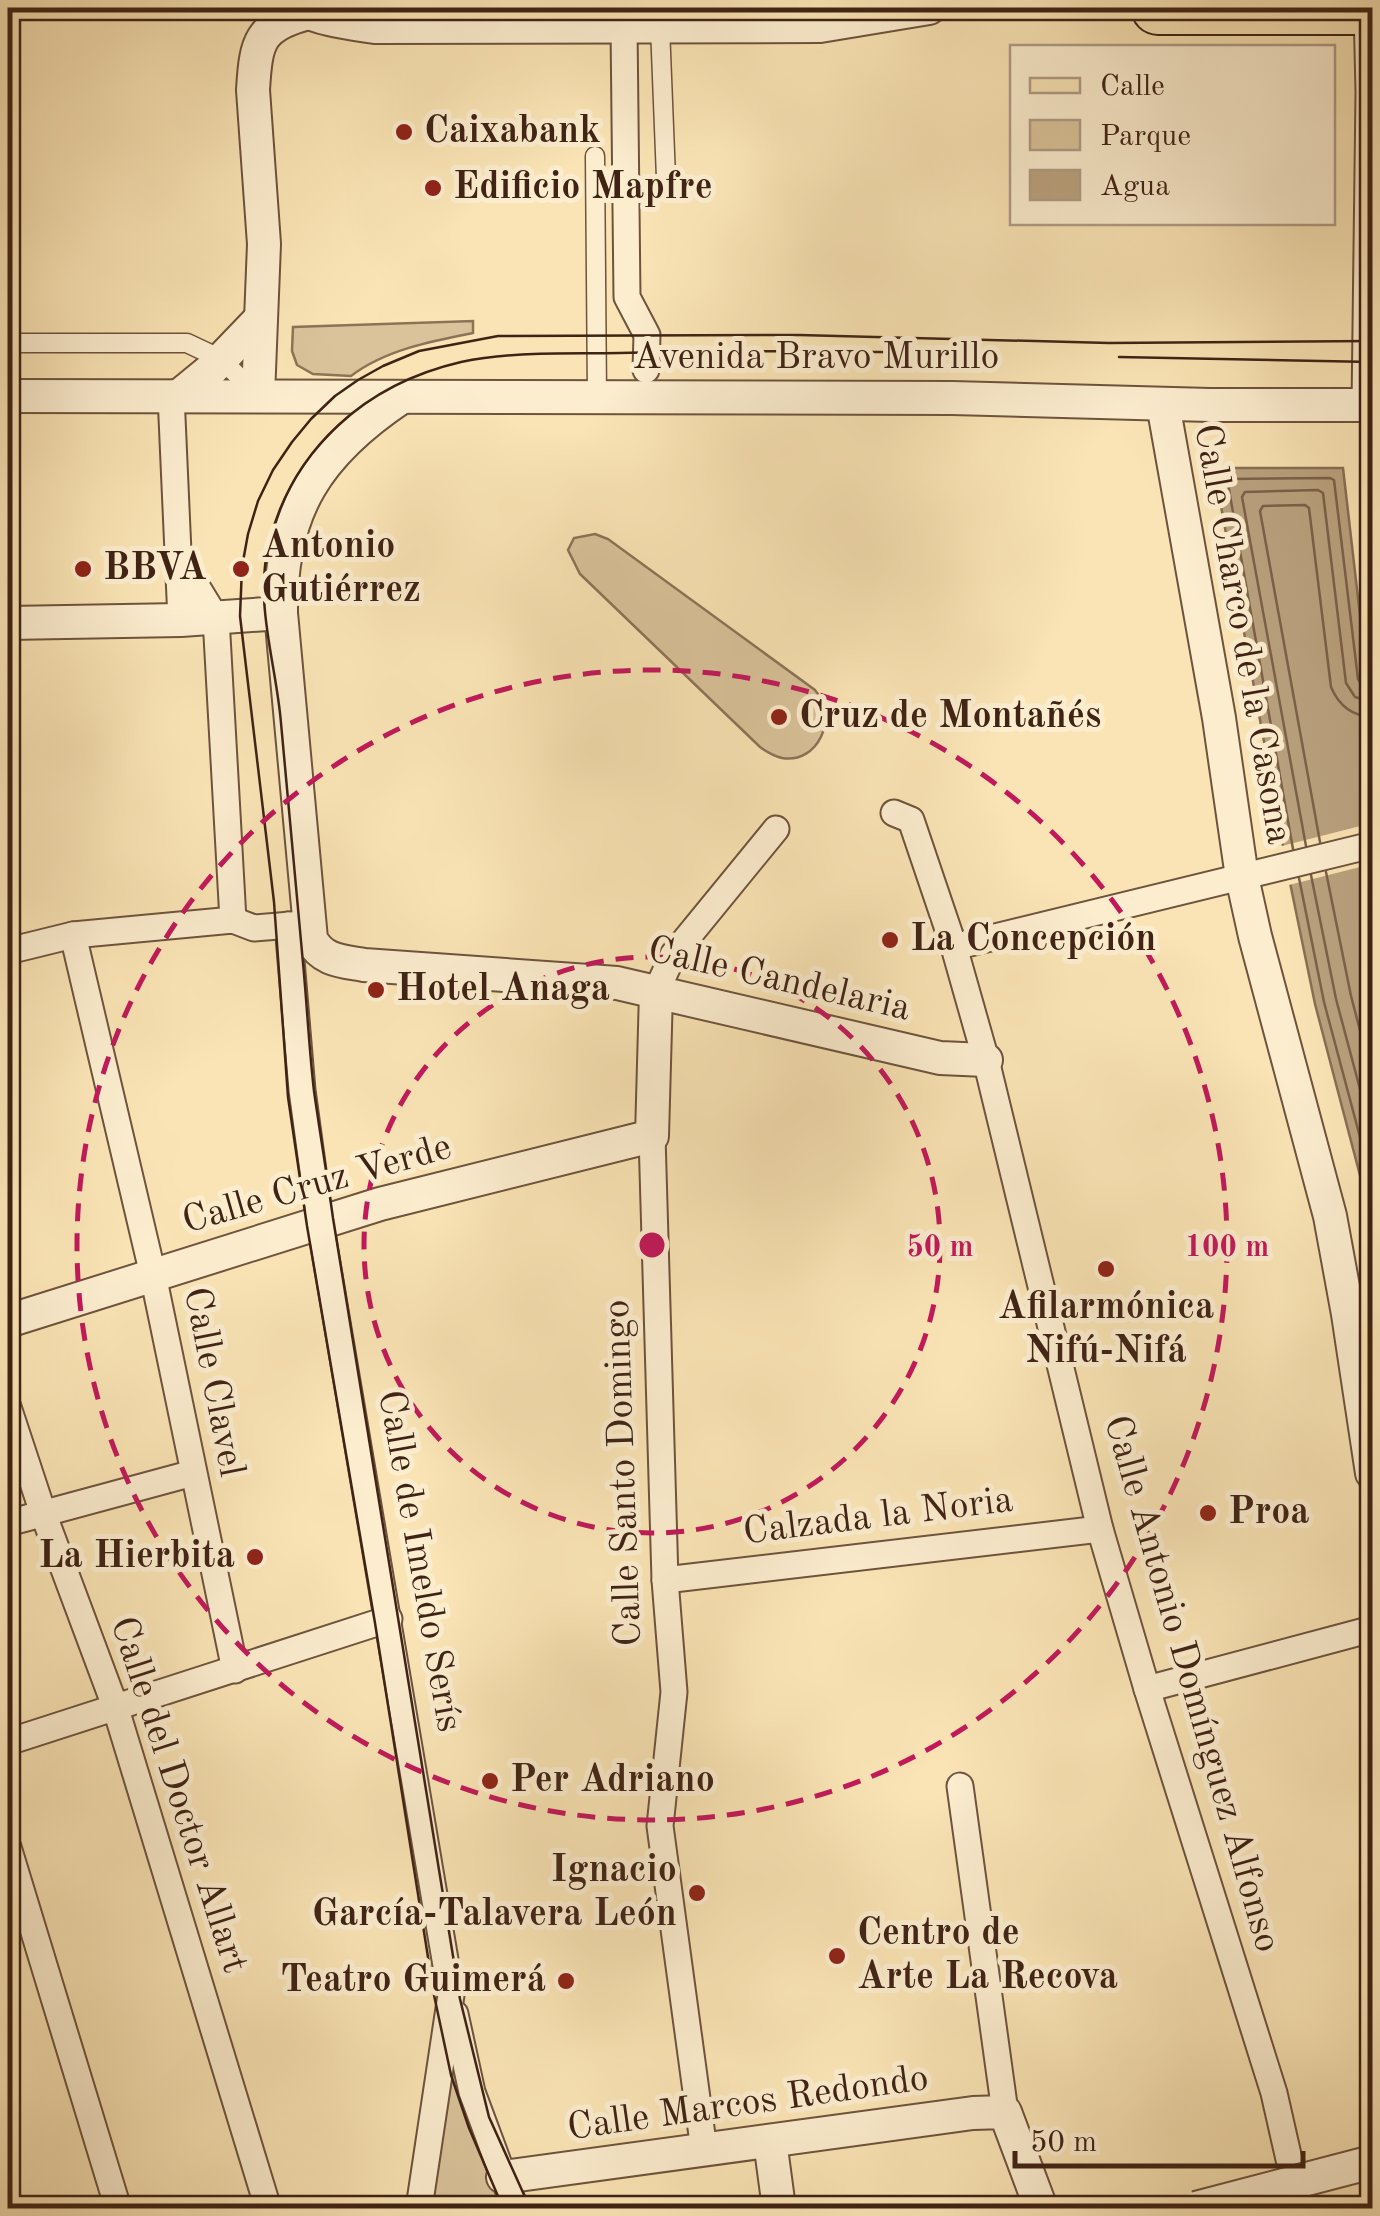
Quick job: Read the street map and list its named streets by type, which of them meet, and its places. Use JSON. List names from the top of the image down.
{
  "streets": {
    "street": [
      "Avenida Bravo Murillo",
      "Calle Charco de la Casona",
      "Calle Candelaria",
      "Calle Cruz Verde",
      "Calle Clavel",
      "Calle Santo Domingo",
      "Calzada la Noria",
      "Calle de Imeldo Serís",
      "Calle Antonio Domínguez Alfonso",
      "Calle del Doctor Allart",
      "Calle Marcos Redondo"
    ]
  },
  "crossings": [
    ["Avenida Bravo Murillo", "Calle Charco de la Casona"],
    ["Avenida Bravo Murillo", "Calle de Imeldo Serís"],
    ["Calle Candelaria", "Calle Clavel"],
    ["Calle Candelaria", "Calle Santo Domingo"],
    ["Calle Candelaria", "Calle de Imeldo Serís"],
    ["Calle Candelaria", "Calle Antonio Domínguez Alfonso"],
    ["Calle Cruz Verde", "Calle Clavel"],
    ["Calle Cruz Verde", "Calle Santo Domingo"],
    ["Calle Cruz Verde", "Calle de Imeldo Serís"],
    ["Calle Santo Domingo", "Calzada la Noria"],
    ["Calle Santo Domingo", "Calle Marcos Redondo"],
    ["Calzada la Noria", "Calle Antonio Domínguez Alfonso"]
  ],
  "places": [
    "Caixabank",
    "Edificio Mapfre",
    "BBVA",
    "Antonio Gutiérrez",
    "Cruz de Montañés",
    "La Concepción",
    "Hotel Anaga",
    "Afilarmónica Nifú-Nifá",
    "Proa",
    "La Hierbita",
    "Per Adriano",
    "Ignacio García-Talavera León",
    "Centro de Arte La Recova",
    "Teatro Guimerá"
  ],
  "legend": ["Calle", "Parque", "Agua"],
  "scale_bar": "50 m",
  "rings": ["50 m", "100 m"]
}
